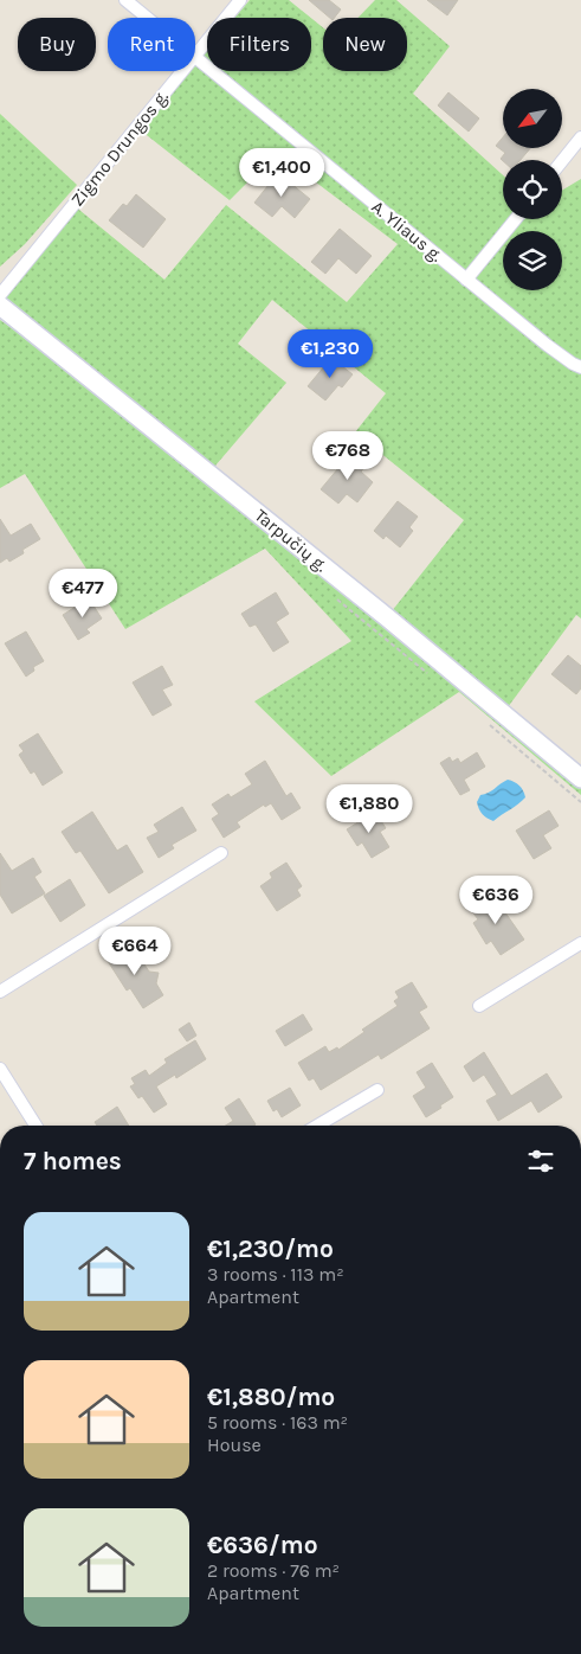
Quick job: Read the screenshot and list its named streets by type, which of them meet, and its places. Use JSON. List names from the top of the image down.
{
  "streets": {
    "main road": ["Tarpučių g."],
    "street": ["Zigmo Drungos g.", "A. Yliaus g."]
  },
  "north": "bottom left",
  "page": {
    "chip": [
      "Buy",
      "Rent",
      "Filters",
      "New"
    ],
    "price": [
      "€1,400",
      "€1,230",
      "€768",
      "€477",
      "€1,880",
      "€636",
      "€664"
    ],
    "heading": "7 homes",
    "list": [
      {
        "name": "€1,230/mo",
        "note": "3 rooms · 113 m² · Apartment"
      },
      {
        "name": "€1,880/mo",
        "note": "5 rooms · 163 m² · House"
      },
      {
        "name": "€636/mo",
        "note": "2 rooms · 76 m² · Apartment"
      }
    ]
  }
}
